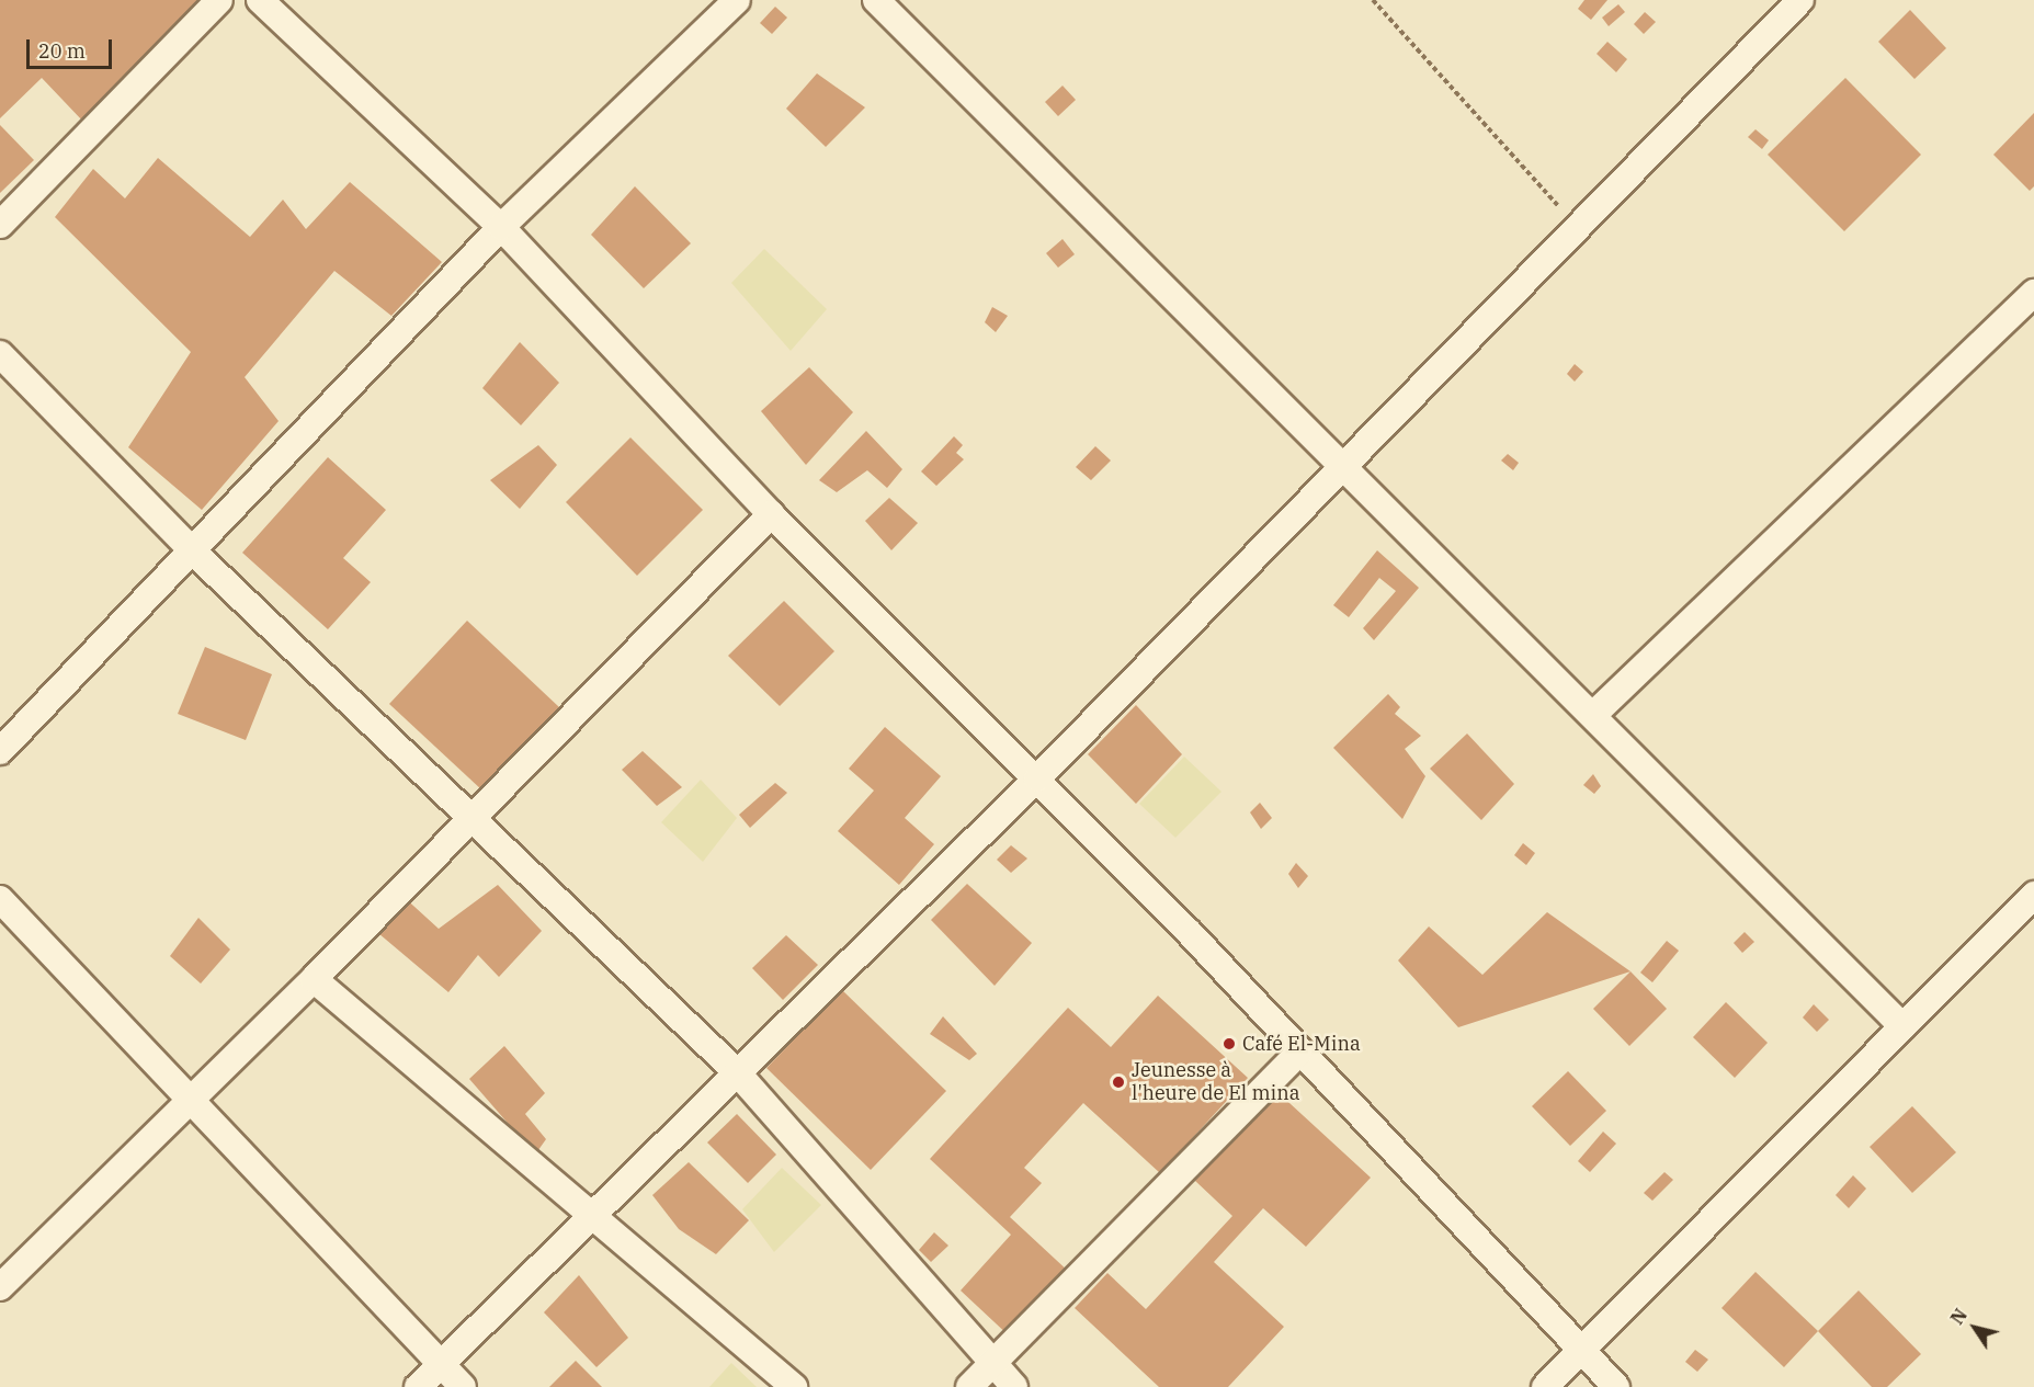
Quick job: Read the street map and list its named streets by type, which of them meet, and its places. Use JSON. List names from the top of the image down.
{
  "places": ["Café El-Mina", "Jeunesse à l'heure de El mina"],
  "scale_bar": "20 m",
  "north": "top left"
}
